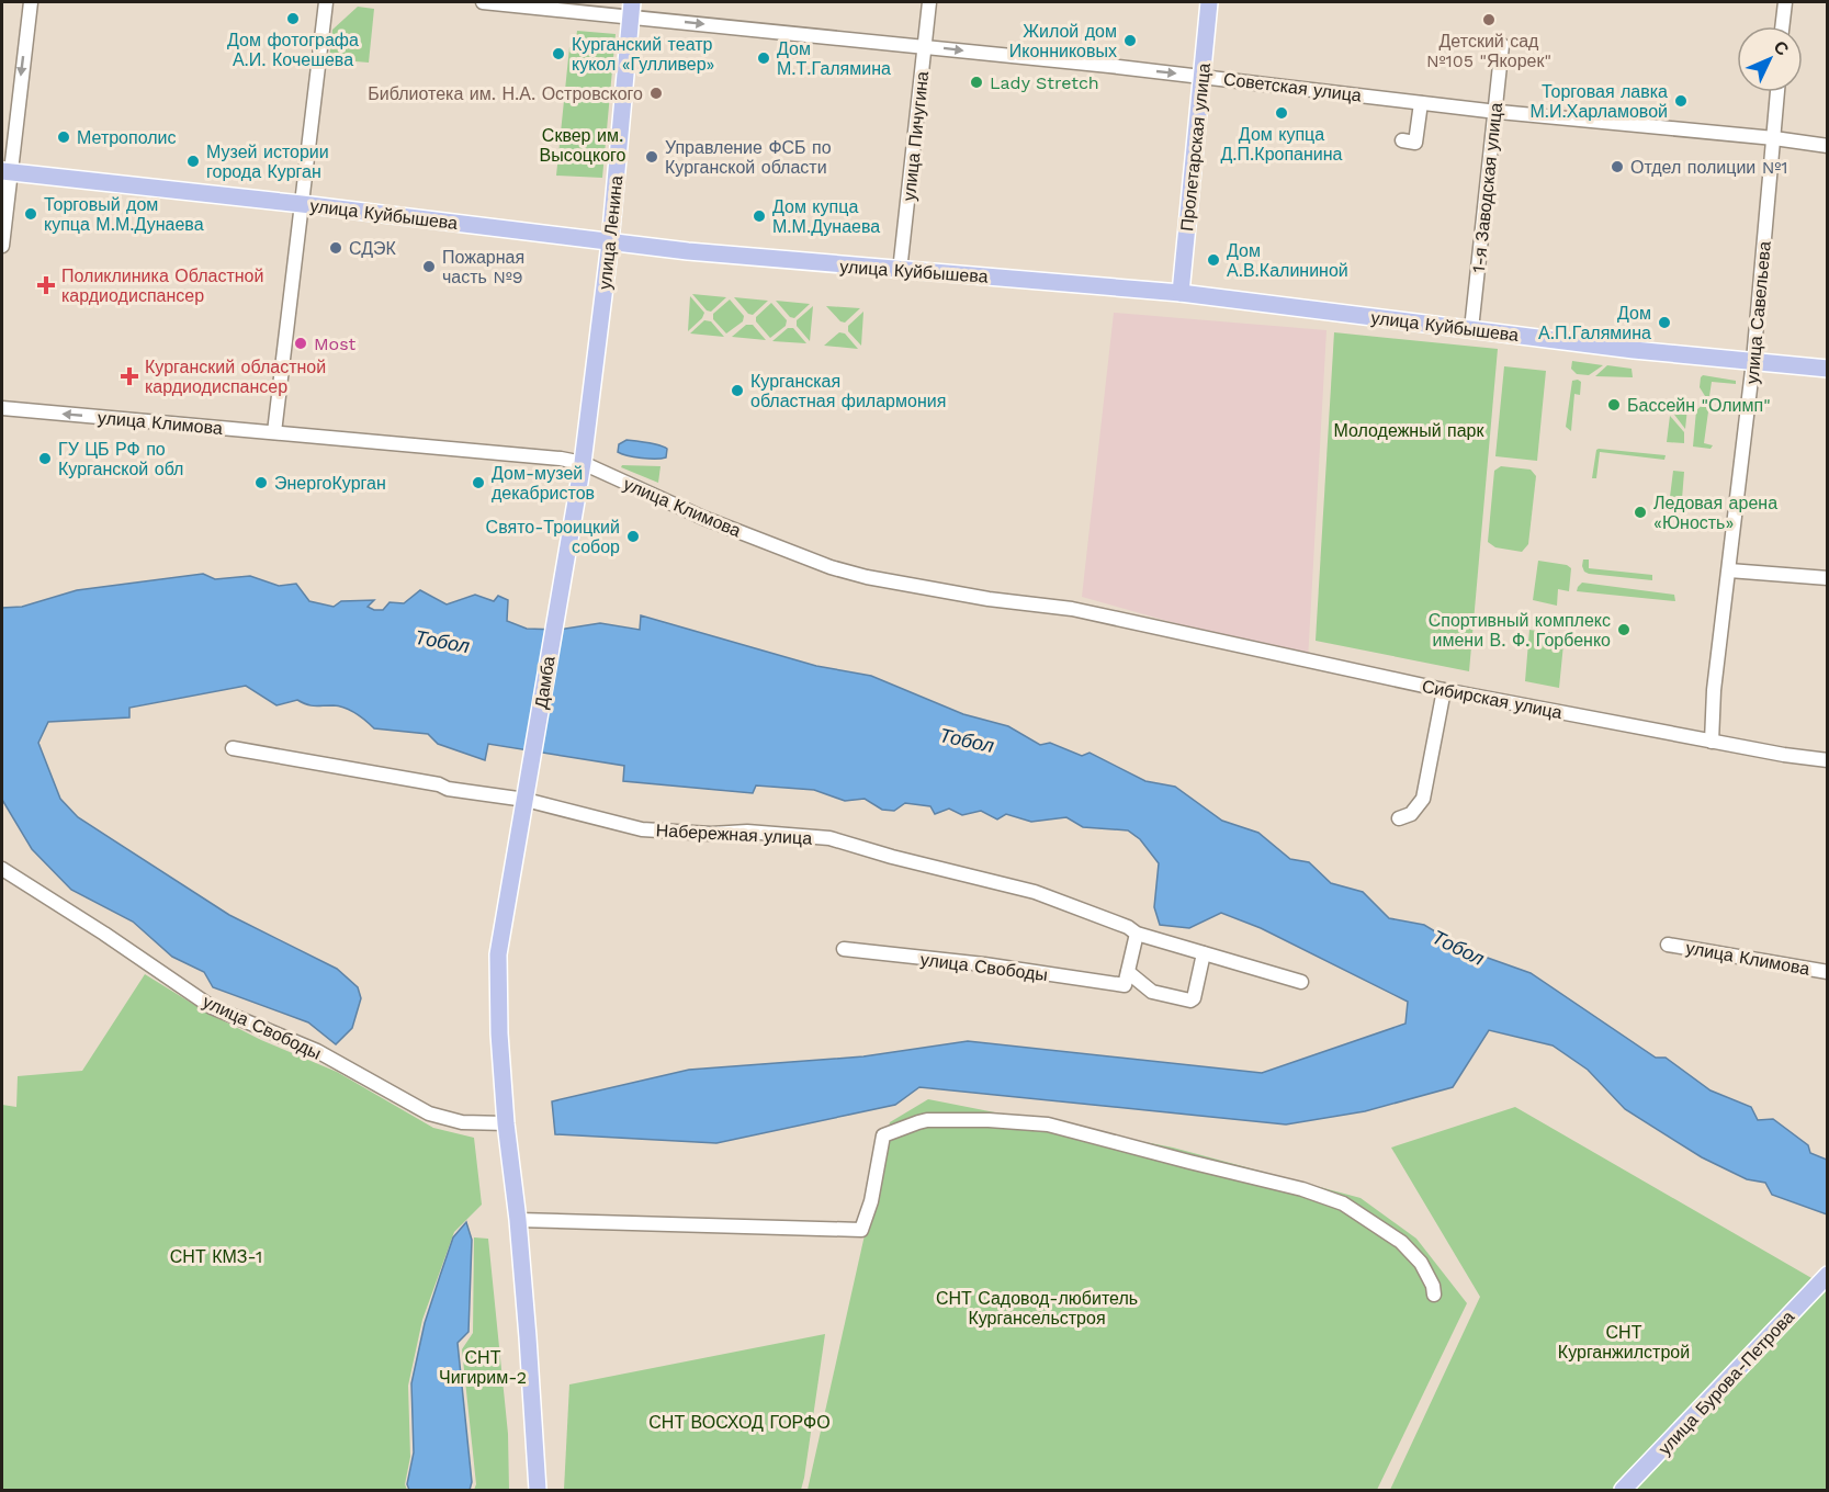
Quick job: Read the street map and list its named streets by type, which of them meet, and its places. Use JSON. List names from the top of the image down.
{
  "streets": {
    "main road": [
      "Пролетарская улица",
      "улица Куйбышева",
      "улица Ленина",
      "Дамба",
      "улица Бурова-Петрова"
    ],
    "street": [
      "Советская улица",
      "улица Пичугина",
      "1-я Заводская улица",
      "улица Савельева",
      "улица Климова",
      "Сибирская улица",
      "Набережная улица",
      "улица Свободы"
    ]
  },
  "crossings": [
    ["Советская улица", "улица Пичугина"],
    ["Советская улица", "Пролетарская улица"],
    ["Советская улица", "1-я Заводская улица"],
    ["Советская улица", "улица Ленина"],
    ["Советская улица", "улица Савельева"],
    ["улица Пичугина", "улица Куйбышева"],
    ["Пролетарская улица", "улица Куйбышева"],
    ["1-я Заводская улица", "улица Куйбышева"],
    ["улица Куйбышева", "улица Ленина"],
    ["улица Куйбышева", "улица Савельева"],
    ["улица Ленина", "улица Климова"],
    ["улица Ленина", "Дамба"],
    ["улица Савельева", "Сибирская улица"],
    ["улица Климова", "Сибирская улица"],
    ["Дамба", "Набережная улица"],
    ["Дамба", "улица Свободы"],
    ["Набережная улица", "улица Свободы"]
  ],
  "one_way": ["Советская улица"],
  "water": ["Тобол"],
  "parks": [
    "Сквер им. Высоцкого",
    "Молодежный парк",
    "СНТ КМЗ-1",
    "СНТ Садовод-любитель Кургансельстроя",
    "СНТ Курганжилстрой",
    "СНТ Чигирим-2",
    "СНТ ВОСХОД ГОРФО"
  ],
  "places": {
    "other": [
      "Дом фотографа А.И. Кочешева",
      "Детский сад №105 \"Якорек\"",
      "Жилой дом Иконниковых",
      "Курганский театр кукол «Гулливер»",
      "Дом М.Т.Галямина",
      "Lady Stretch",
      "Библиотека им. Н.А. Островского",
      "Торговая лавка М.И.Харламовой",
      "Дом купца Д.П.Кропанина",
      "Метрополис",
      "Управление ФСБ по Курганской области",
      "Музей истории города Курган",
      "Отдел полиции №1",
      "Торговый дом купца М.М.Дунаева",
      "Дом купца М.М.Дунаева",
      "СДЭК",
      "Дом А.В.Калининой",
      "Пожарная часть №9",
      "Дом А.П.Галямина",
      "Most",
      "Курганская областная филармония",
      "Бассейн \"Олимп\"",
      "ГУ ЦБ РФ по Курганской обл",
      "ЭнергоКурган",
      "Дом-музей декабристов",
      "Ледовая арена «Юность»",
      "Свято-Троицкий собор",
      "Спортивный комплекс имени В. Ф. Горбенко"
    ],
    "health": ["Поликлиника Областной кардиодиспансер", "Курганский областной кардиодиспансер"]
  },
  "north": "top right"
}
